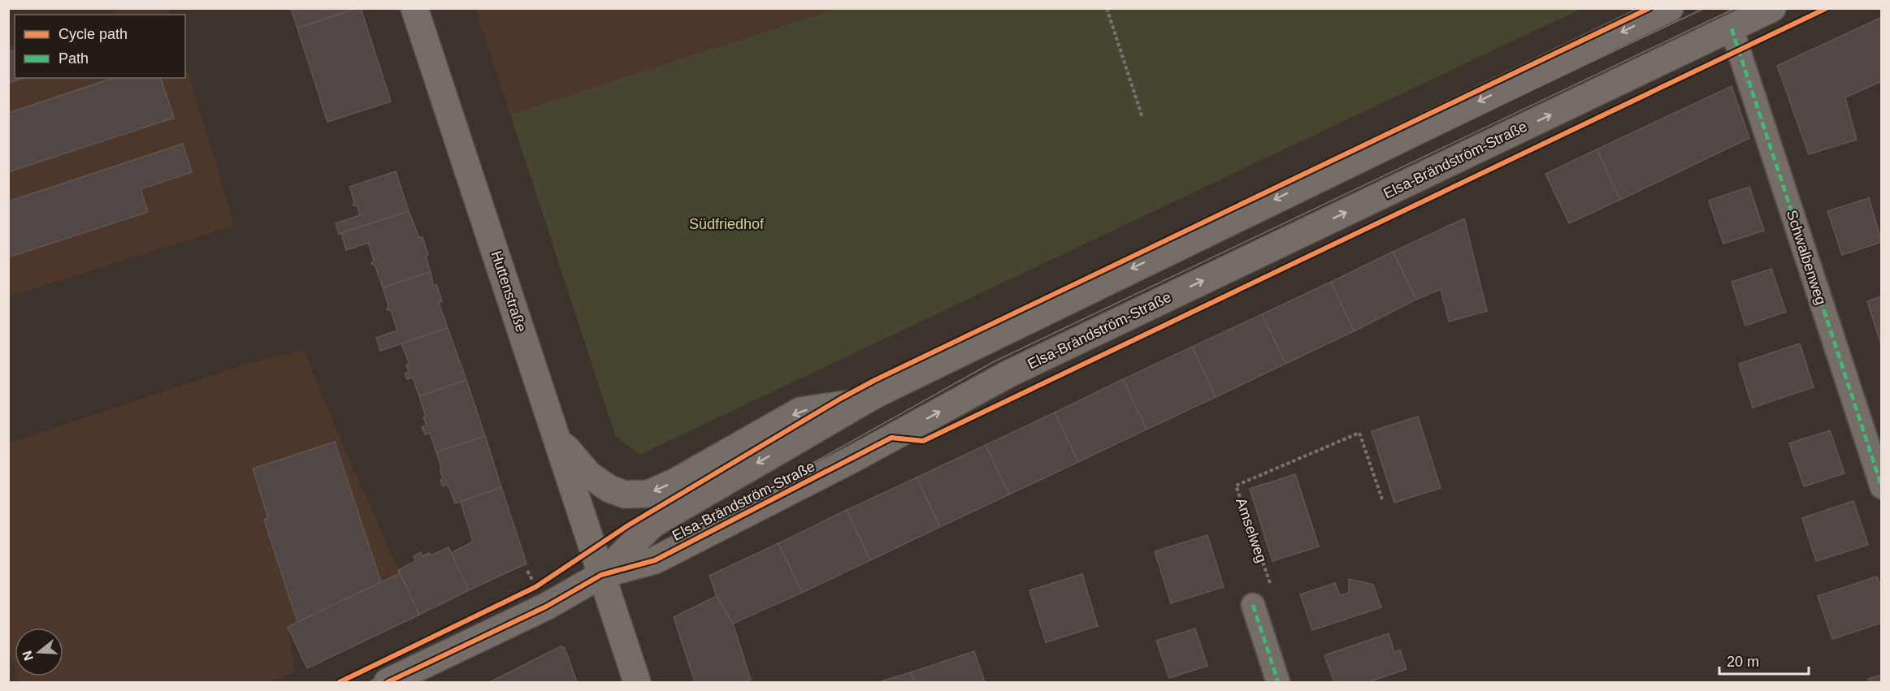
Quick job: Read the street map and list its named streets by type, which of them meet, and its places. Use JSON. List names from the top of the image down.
{
  "streets": {
    "street": ["Elsa-Brändström-Straße", "Schwalbenweg", "Huttenstraße"],
    "path": ["Amselweg"]
  },
  "crossings": [
    ["Elsa-Brändström-Straße", "Schwalbenweg"],
    ["Elsa-Brändström-Straße", "Huttenstraße"]
  ],
  "parks": ["Südfriedhof"],
  "legend": ["Cycle path", "Path"],
  "scale_bar": "20 m",
  "north": "left"
}
